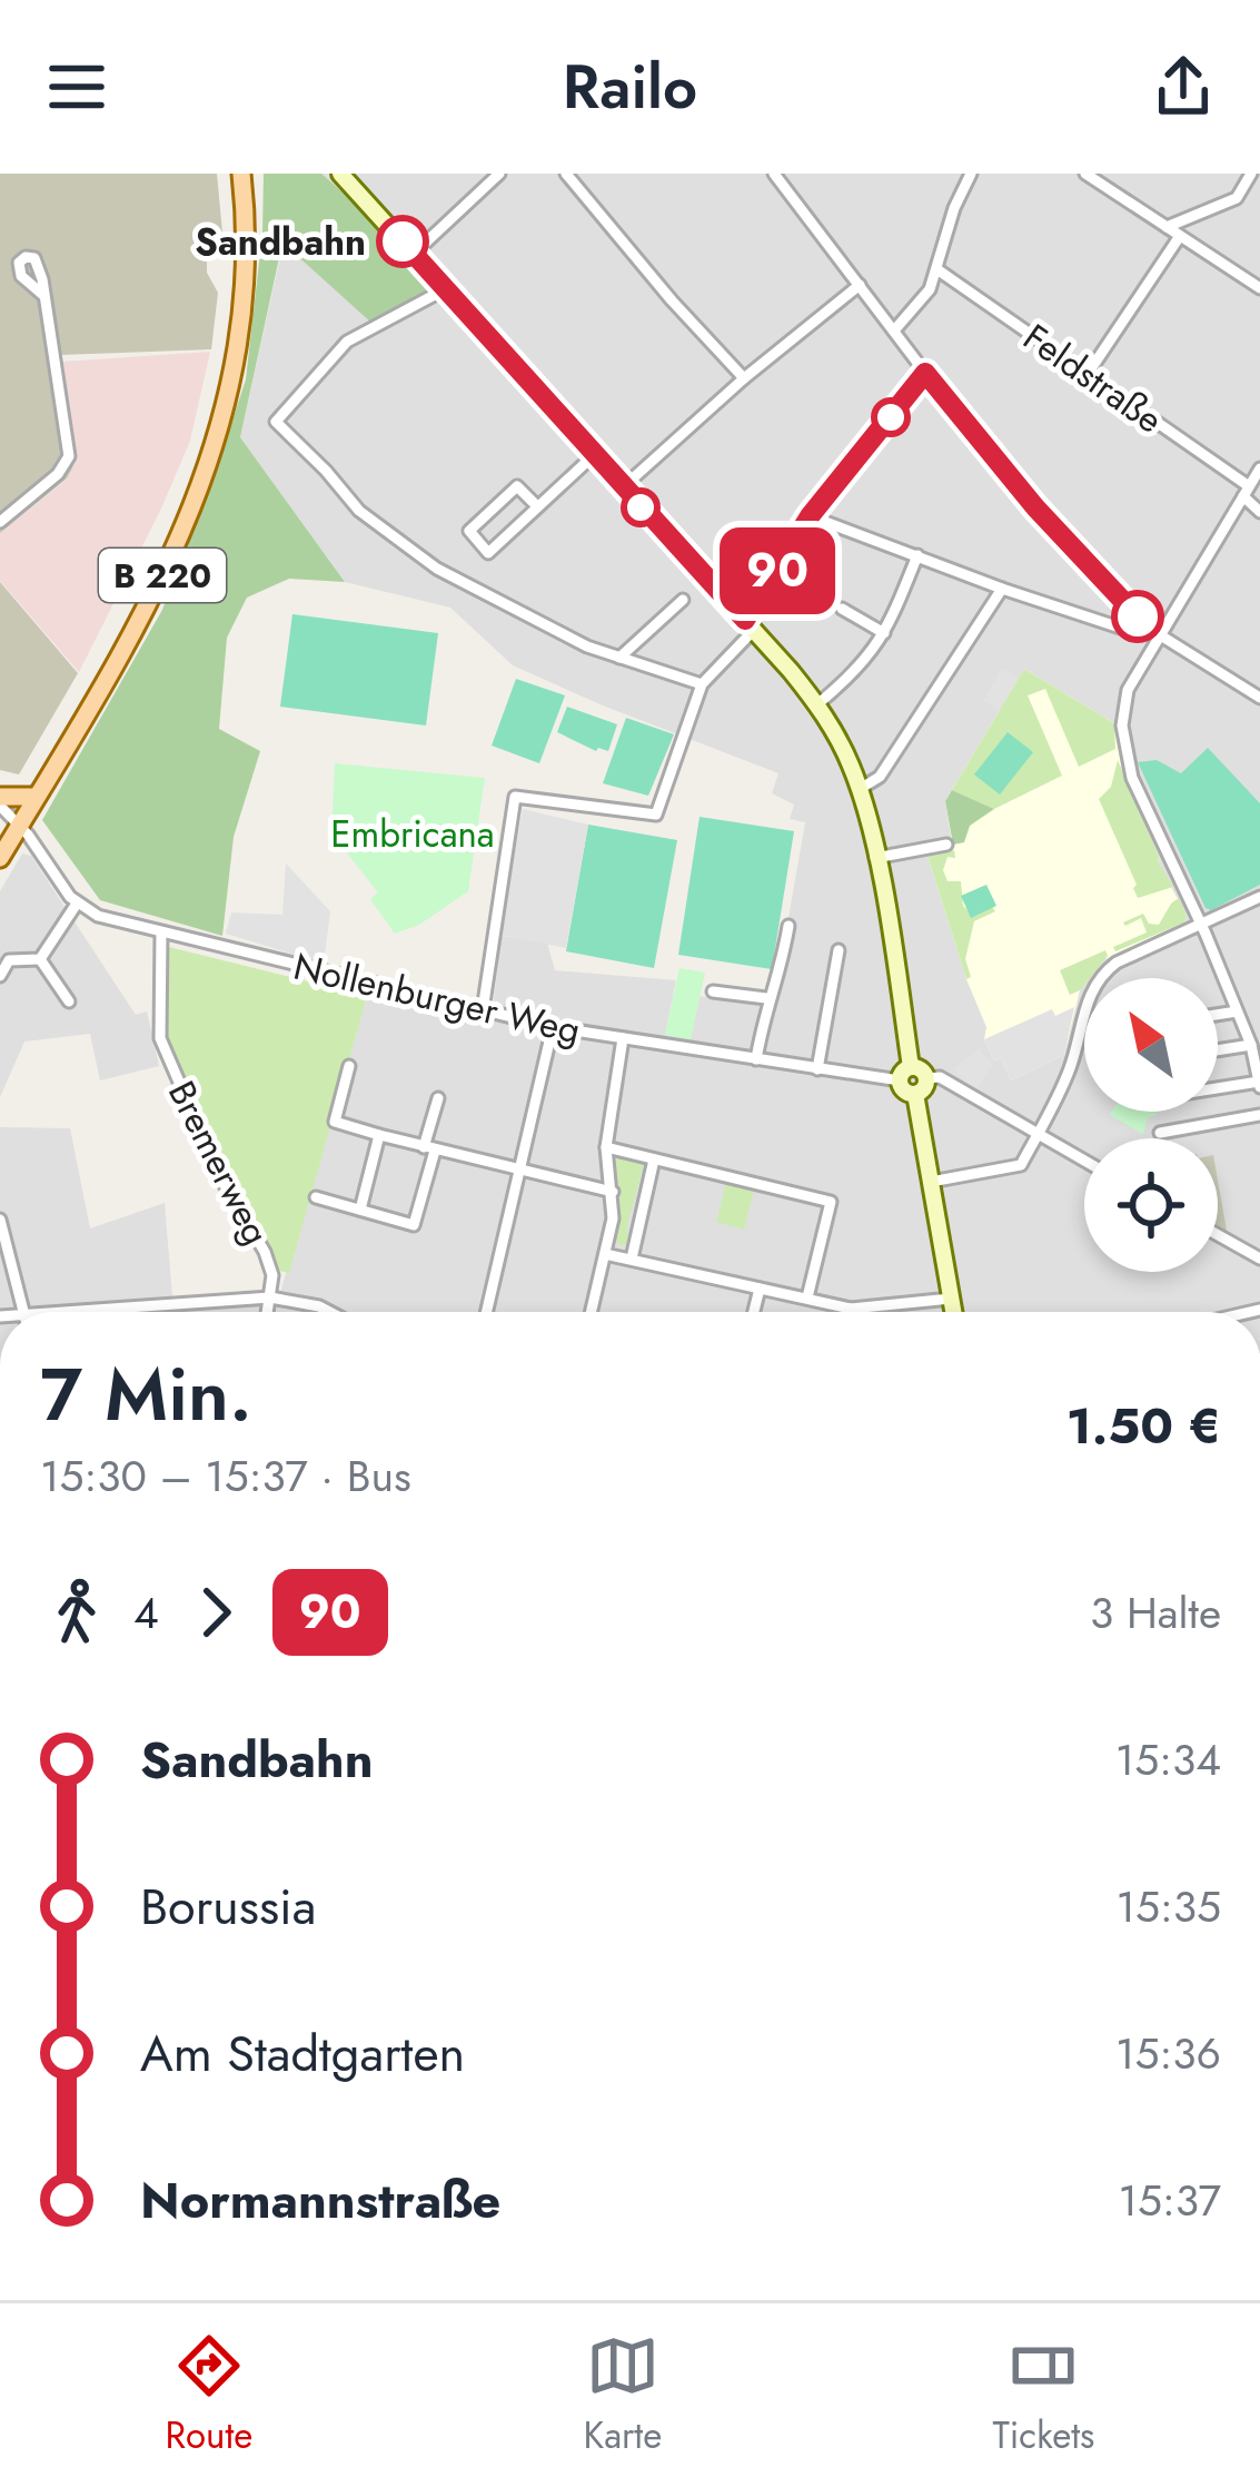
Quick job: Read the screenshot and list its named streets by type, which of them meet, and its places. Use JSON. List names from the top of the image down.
{
  "streets": {
    "main road": ["B 220"],
    "street": ["Feldstraße", "Nollenburger Weg", "Bremerweg"]
  },
  "crossings": [
    ["Nollenburger Weg", "Bremerweg"]
  ],
  "parks": ["Embricana"],
  "places": ["Sandbahn"],
  "lines": ["bus line 90"],
  "north": "top left",
  "page": {
    "header": "Railo",
    "on_map": "90",
    "heading": ["7 Min.", "15:30 – 15:37 · Bus", "1.50 €"],
    "legs": ["4", "90", "3 Halte"],
    "list": [
      {
        "name": "Sandbahn",
        "value": "15:34"
      },
      {
        "name": "Borussia",
        "value": "15:35"
      },
      {
        "name": "Am Stadtgarten",
        "value": "15:36"
      },
      {
        "name": "Normannstraße",
        "value": "15:37"
      }
    ],
    "tabs": ["Route", "Karte", "Tickets"]
  }
}
